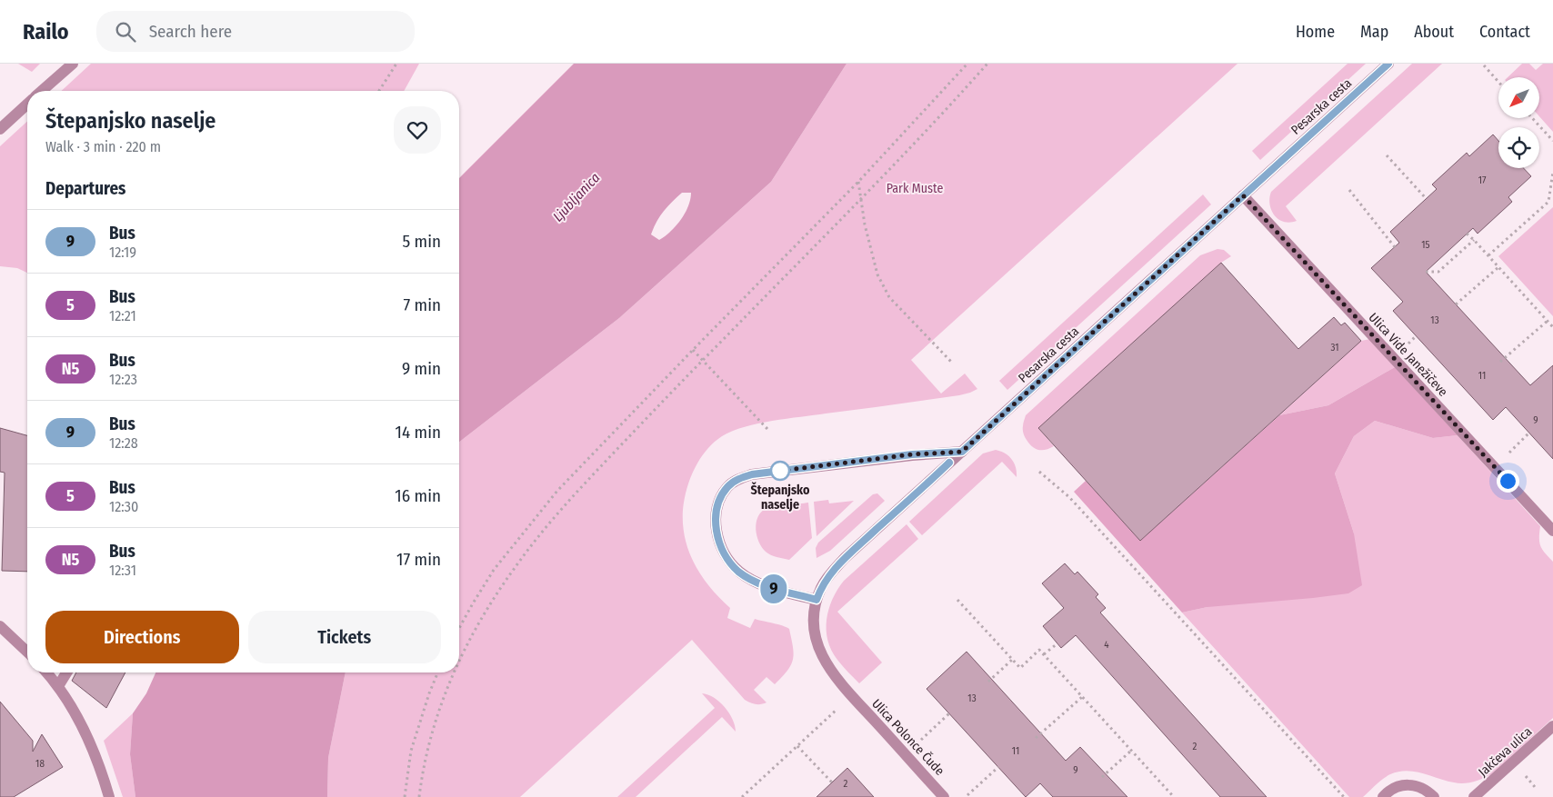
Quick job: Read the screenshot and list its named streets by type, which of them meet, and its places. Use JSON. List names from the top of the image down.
{
  "streets": {
    "street": [
      "Pesarska cesta",
      "Ulica Vide Janežičeve",
      "Ulica Polonce Čude",
      "Jakčeva ulica"
    ]
  },
  "crossings": [
    ["Pesarska cesta", "Ulica Vide Janežičeve"],
    ["Pesarska cesta", "Ulica Polonce Čude"]
  ],
  "water": ["Ljubljanica"],
  "parks": ["Park Muste"],
  "places": ["Štepanjsko naselje"],
  "lines": ["bus line 9"],
  "house_numbers": [
    "17",
    "15",
    "13",
    "31",
    "11",
    "9",
    "4",
    "13",
    "2",
    "11",
    "18",
    "9",
    "2"
  ],
  "north": "bottom left",
  "page": {
    "header": "Railo",
    "search": "Search here",
    "nav": [
      "Home",
      "Map",
      "About",
      "Contact"
    ],
    "on_map": "9",
    "heading": [
      ["Štepanjsko naselje", "Walk · 3 min · 220 m"],
      "Departures"
    ],
    "list": [
      {
        "mark": "9",
        "name": "Bus",
        "note": "12:19",
        "value": "5 min"
      },
      {
        "mark": "5",
        "name": "Bus",
        "note": "12:21",
        "value": "7 min"
      },
      {
        "mark": "N5",
        "name": "Bus",
        "note": "12:23",
        "value": "9 min"
      },
      {
        "mark": "9",
        "name": "Bus",
        "note": "12:28",
        "value": "14 min"
      },
      {
        "mark": "5",
        "name": "Bus",
        "note": "12:30",
        "value": "16 min"
      },
      {
        "mark": "N5",
        "name": "Bus",
        "note": "12:31",
        "value": "17 min"
      }
    ],
    "buttons": ["Directions", "Tickets"]
  }
}
